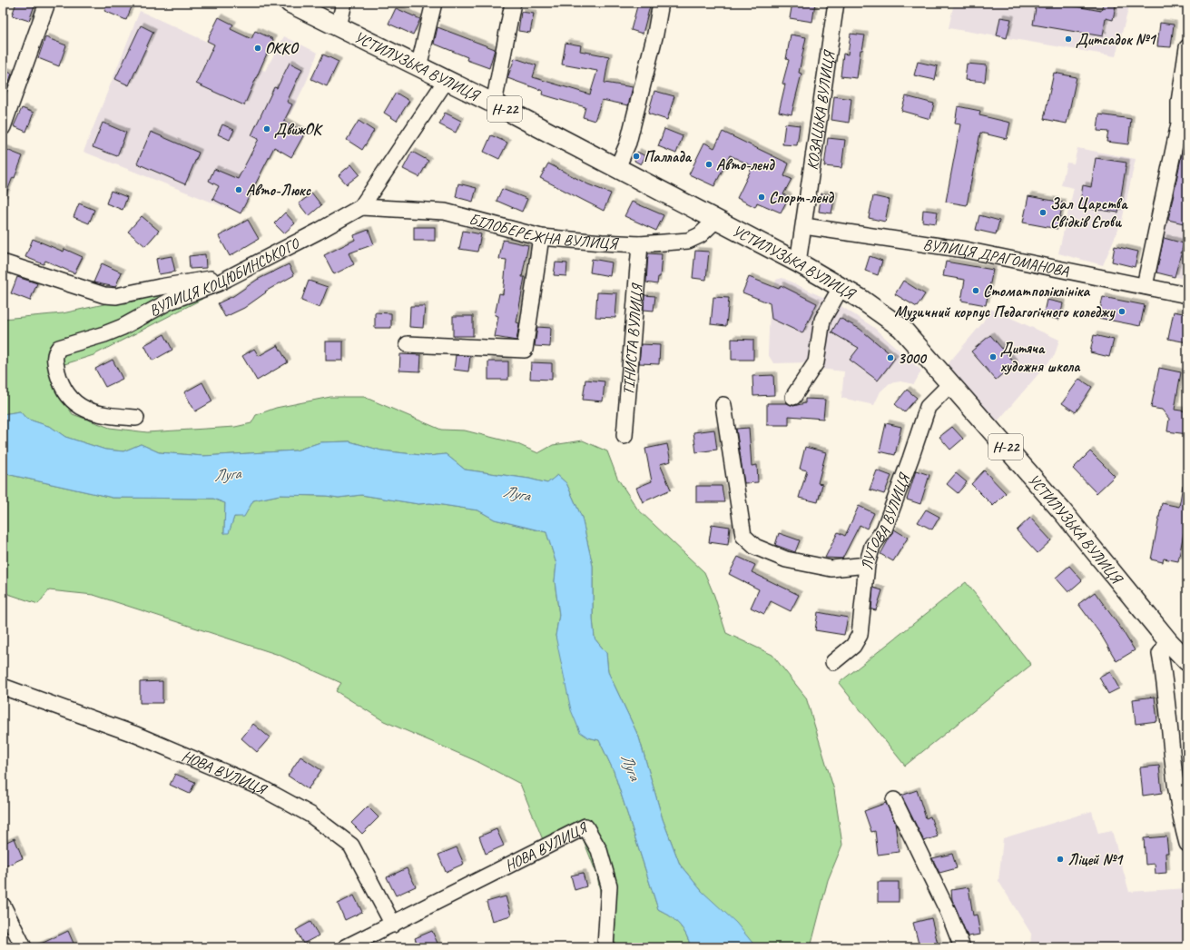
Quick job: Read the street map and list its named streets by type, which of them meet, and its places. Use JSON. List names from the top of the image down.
{
  "streets": {
    "main road": ["УСТИЛУЗЬКА ВУЛИЦЯ", "Н-22"],
    "street": [
      "КОЗАЦЬКА ВУЛИЦЯ",
      "БІЛОБЕРЕЖНА ВУЛИЦЯ",
      "ВУЛИЦЯ ДРАГОМАНОВА",
      "ВУЛИЦЯ КОЦЮБИНСЬКОГО",
      "ТІНИСТА ВУЛИЦЯ",
      "ЛУГОВА ВУЛИЦЯ",
      "НОВА ВУЛИЦЯ"
    ]
  },
  "crossings": [
    ["УСТИЛУЗЬКА ВУЛИЦЯ", "КОЗАЦЬКА ВУЛИЦЯ"],
    ["УСТИЛУЗЬКА ВУЛИЦЯ", "БІЛОБЕРЕЖНА ВУЛИЦЯ"],
    ["УСТИЛУЗЬКА ВУЛИЦЯ", "ВУЛИЦЯ КОЦЮБИНСЬКОГО"],
    ["УСТИЛУЗЬКА ВУЛИЦЯ", "ЛУГОВА ВУЛИЦЯ"],
    ["КОЗАЦЬКА ВУЛИЦЯ", "ВУЛИЦЯ ДРАГОМАНОВА"],
    ["БІЛОБЕРЕЖНА ВУЛИЦЯ", "ВУЛИЦЯ КОЦЮБИНСЬКОГО"],
    ["БІЛОБЕРЕЖНА ВУЛИЦЯ", "ТІНИСТА ВУЛИЦЯ"]
  ],
  "water": ["Луга"],
  "places": [
    "Дитсадок №1",
    "ОККО",
    "ДвижОК",
    "Паллада",
    "Авто-ленд",
    "Авто-Люкс",
    "Спорт-ленд",
    "Зал Царства Свідків Єгови",
    "Стоматполіклініка",
    "Музичний корпус Педагогічного коледжу",
    "Дитяча художня школа",
    "3000",
    "Ліцей №1"
  ]
}
